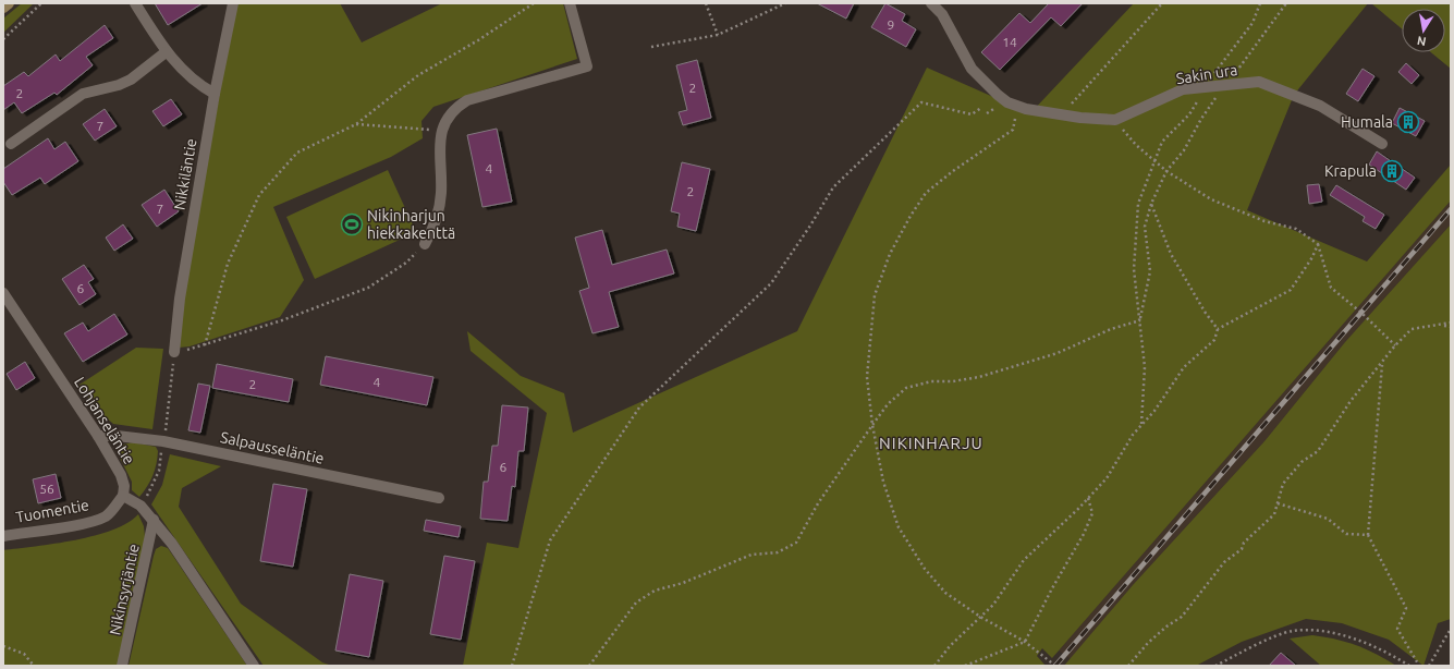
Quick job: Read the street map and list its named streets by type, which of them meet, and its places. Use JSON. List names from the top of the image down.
{
  "streets": {
    "street": [
      "Sakin ura",
      "Nikkiläntie",
      "Lohjanseläntie",
      "Salpausseläntie",
      "Tuomentie",
      "Nikinsyrjäntie"
    ]
  },
  "crossings": [
    ["Lohjanseläntie", "Salpausseläntie"],
    ["Lohjanseläntie", "Tuomentie"]
  ],
  "districts": ["NIKINHARJU"],
  "places": {
    "building": ["Humala", "Krapula"],
    "sports": ["Nikinharjun hiekkakenttä"]
  },
  "house_numbers": [
    "9",
    "14",
    "2",
    "2",
    "7",
    "4",
    "2",
    "7",
    "6",
    "4",
    "2",
    "6",
    "56"
  ],
  "north": "bottom"
}
